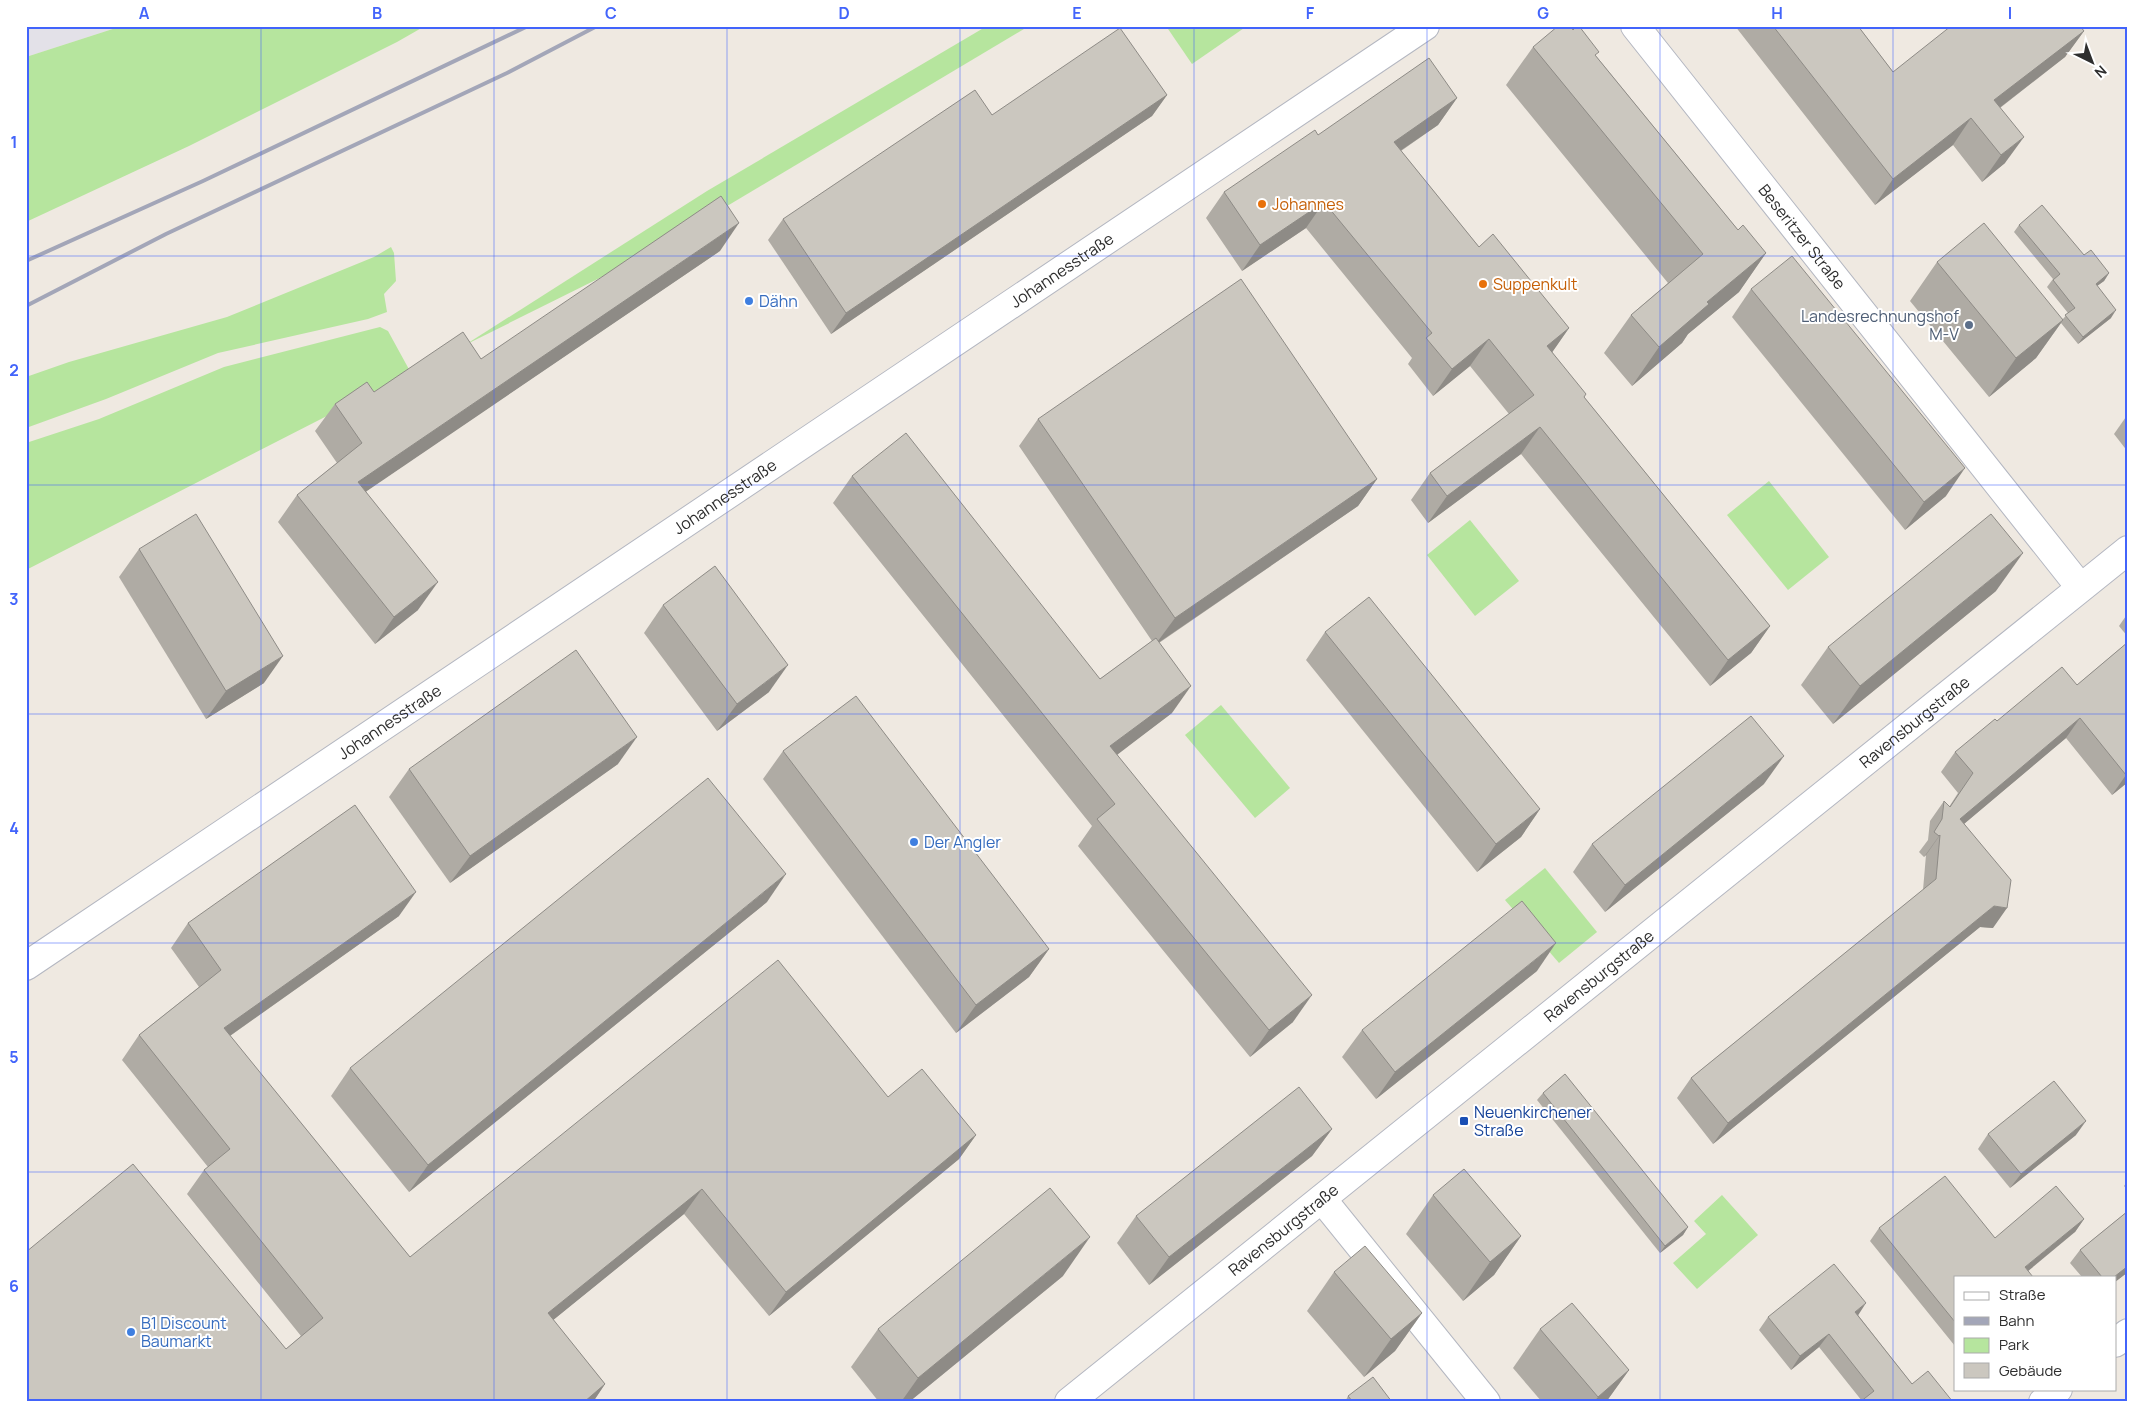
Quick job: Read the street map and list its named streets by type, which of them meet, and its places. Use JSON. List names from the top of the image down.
{
  "streets": {
    "street": ["Beseritzer Straße", "Johannesstraße", "Ravensburgstraße"]
  },
  "crossings": [
    ["Beseritzer Straße", "Ravensburgstraße"]
  ],
  "places": {
    "other": [
      "Johannes",
      "Suppenkult",
      "Dähn",
      "Landesrechnungshof M-V",
      "Der Angler",
      "B1 Discount Baumarkt"
    ],
    "transit": ["Neuenkirchener Straße"]
  },
  "legend": [
    "Straße",
    "Bahn",
    "Park",
    "Gebäude"
  ],
  "north": "bottom right",
  "grid": {
    "columns": [
      "A",
      "B",
      "C",
      "D",
      "E",
      "F",
      "G",
      "H",
      "I"
    ],
    "rows": [
      "1",
      "2",
      "3",
      "4",
      "5",
      "6"
    ]
  }
}
